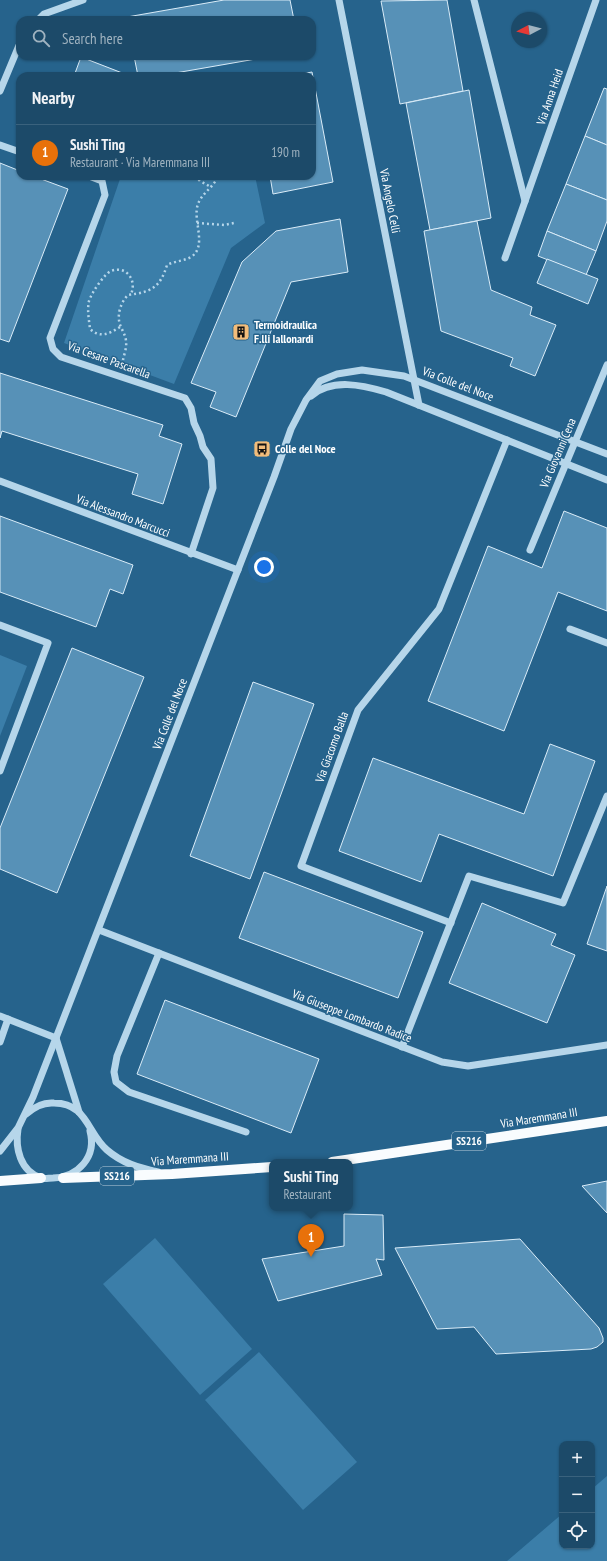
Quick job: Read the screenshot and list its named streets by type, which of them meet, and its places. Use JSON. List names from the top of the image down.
{
  "streets": {
    "main road": ["Via Maremmana III", "SS216"],
    "street": [
      "Via Anna Heid",
      "Via Angelo Celli",
      "Via Cesare Pascarella",
      "Via Colle del Noce",
      "Via Giovanni Cena",
      "Via Alessandro Marcucci",
      "Via Giacomo Balla",
      "Via Giuseppe Lombardo Radice"
    ]
  },
  "crossings": [
    ["Via Angelo Celli", "Via Colle del Noce"],
    ["Via Cesare Pascarella", "Via Alessandro Marcucci"],
    ["Via Colle del Noce", "Via Giovanni Cena"],
    ["Via Colle del Noce", "Via Alessandro Marcucci"],
    ["Via Colle del Noce", "Via Giuseppe Lombardo Radice"],
    ["Via Colle del Noce", "Via Maremmana III"]
  ],
  "places": {
    "building": ["Termoidraulica F.lli Iallonardi"],
    "bus stop": ["Colle del Noce"]
  },
  "north": "left",
  "page": {
    "search": "Search here",
    "heading": "Nearby",
    "list": [
      {
        "mark": "1",
        "name": "Sushi Ting",
        "note": "Restaurant · Via Maremmana III",
        "value": "190 m"
      }
    ],
    "popup": ["Sushi Ting", "Restaurant"],
    "pins": "1",
    "map_buttons": ["+", "−"]
  }
}
